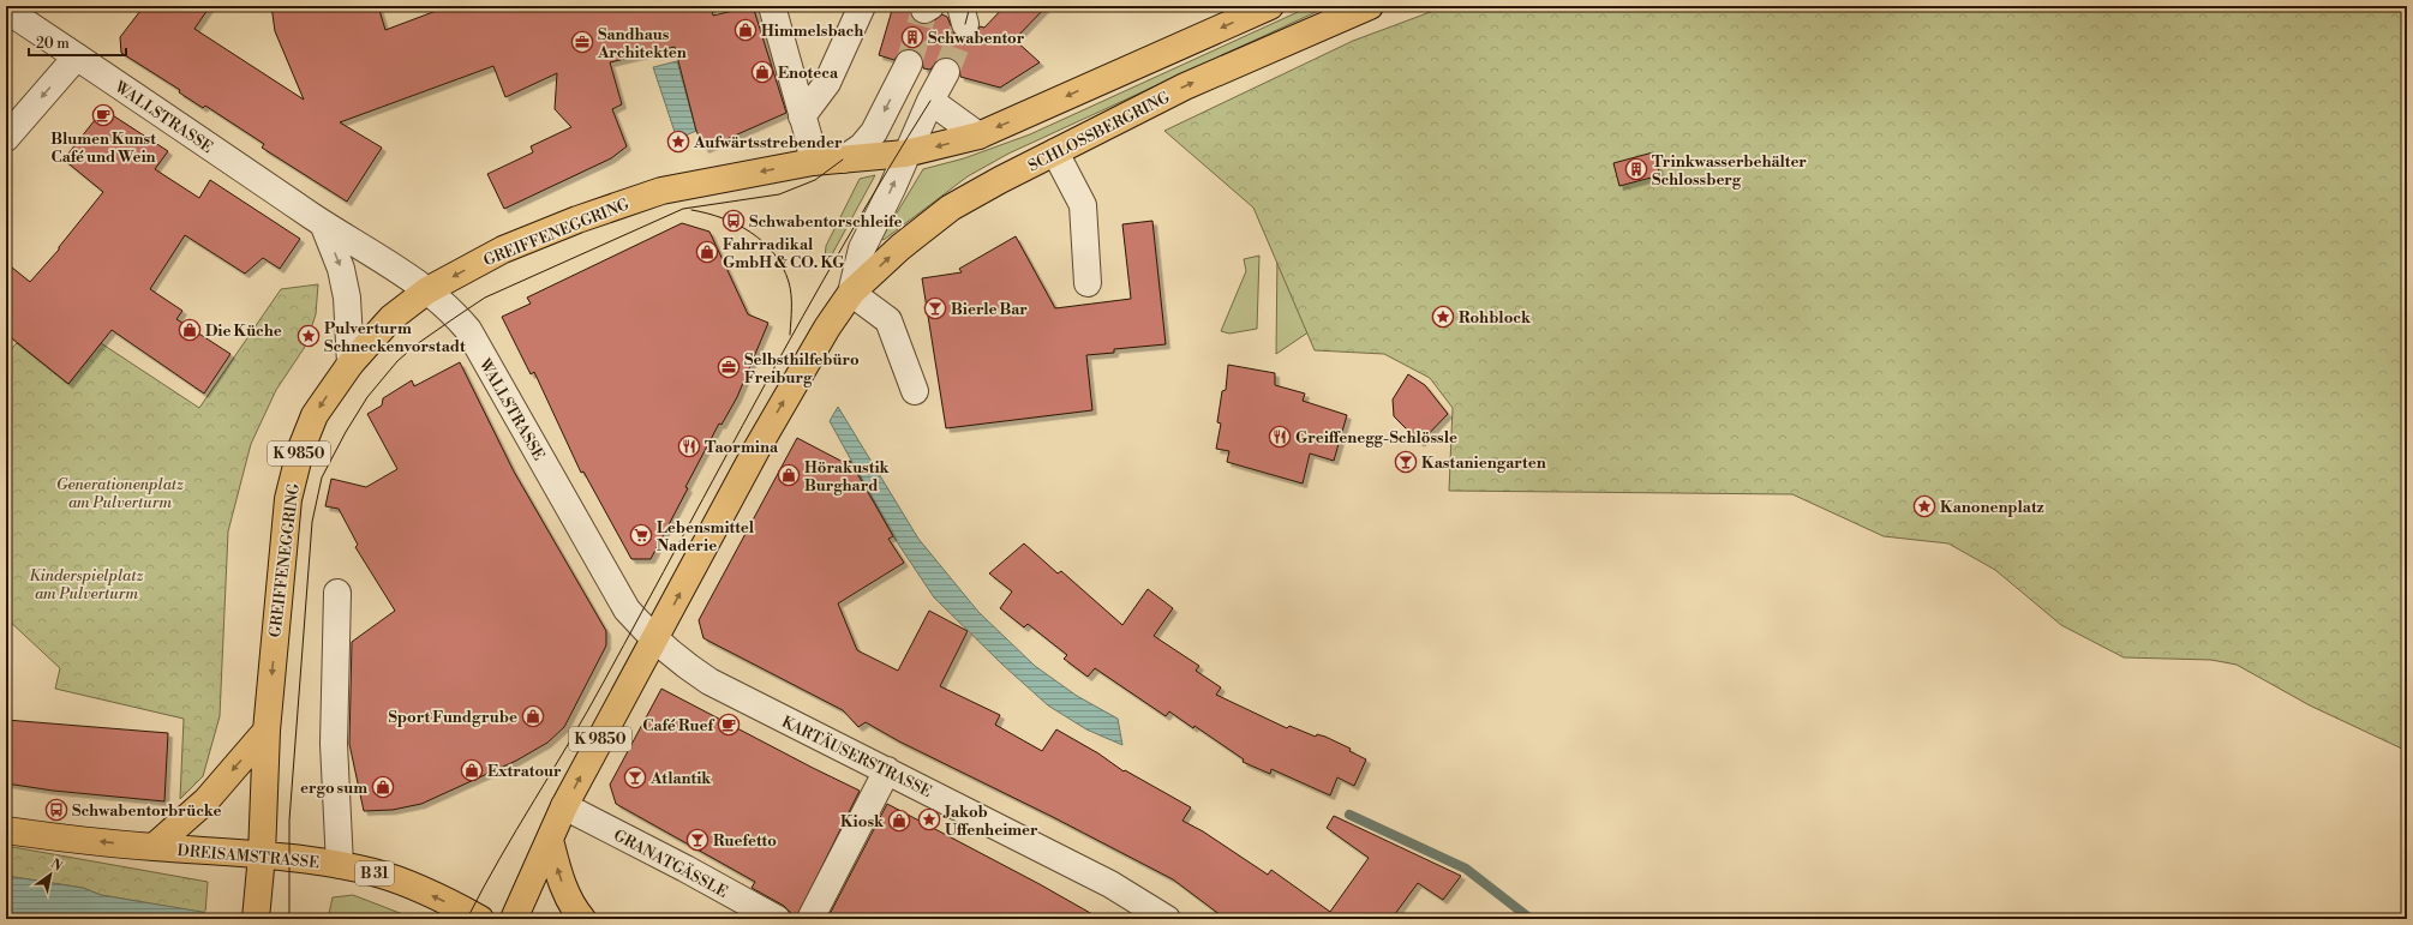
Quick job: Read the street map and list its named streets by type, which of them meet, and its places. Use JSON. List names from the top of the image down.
{
  "streets": {
    "main road": [
      "SCHLOSSBERGRING",
      "GREIFFENEGGRING",
      "K 9850",
      "DREISAMSTRASSE",
      "B 31"
    ],
    "street": ["WALLSTRASSE", "KARTÄUSERSTRASSE", "GRANATGÄSSLE"]
  },
  "crossings": [
    ["WALLSTRASSE", "SCHLOSSBERGRING"],
    ["WALLSTRASSE", "GREIFFENEGGRING"],
    ["WALLSTRASSE", "K 9850"],
    ["WALLSTRASSE", "KARTÄUSERSTRASSE"],
    ["SCHLOSSBERGRING", "K 9850"],
    ["SCHLOSSBERGRING", "KARTÄUSERSTRASSE"],
    ["GREIFFENEGGRING", "K 9850"],
    ["GREIFFENEGGRING", "DREISAMSTRASSE"],
    ["K 9850", "KARTÄUSERSTRASSE"],
    ["K 9850", "DREISAMSTRASSE"],
    ["K 9850", "GRANATGÄSSLE"]
  ],
  "one_way": ["GREIFFENEGGRING", "DREISAMSTRASSE"],
  "parks": ["Generationenplatz am Pulverturm", "Kinderspielplatz am Pulverturm"],
  "places": {
    "shop": [
      "Himmelsbach",
      "Enoteca",
      "Fahrradikal GmbH & CO. KG",
      "Die Küche",
      "Hörakustik Burghard",
      "Sport Fundgrube",
      "Extratour",
      "ergo sum",
      "Kiosk"
    ],
    "building": ["Schwabentor", "Trinkwasserbehälter Schlossberg"],
    "office": ["Sandhaus Architekten", "Selbsthilfebüro Freiburg"],
    "cafe": ["Blumen Kunst Café und Wein", "Café Ruef"],
    "place": [
      "Aufwärtsstrebender",
      "Rohblock",
      "Pulverturm Schneckenvorstadt",
      "Kanonenplatz",
      "Jakob Uffenheimer"
    ],
    "bus stop": ["Schwabentorschleife", "Schwabentorbrücke"],
    "bar": [
      "Bierle Bar",
      "Kastaniengarten",
      "Atlantik",
      "Ruefetto"
    ],
    "restaurant": ["Greiffenegg-Schlössle", "Taormina"],
    "supermarket": ["Lebensmittel Naderie"]
  },
  "scale_bar": "20 m",
  "north": "top right"
}
